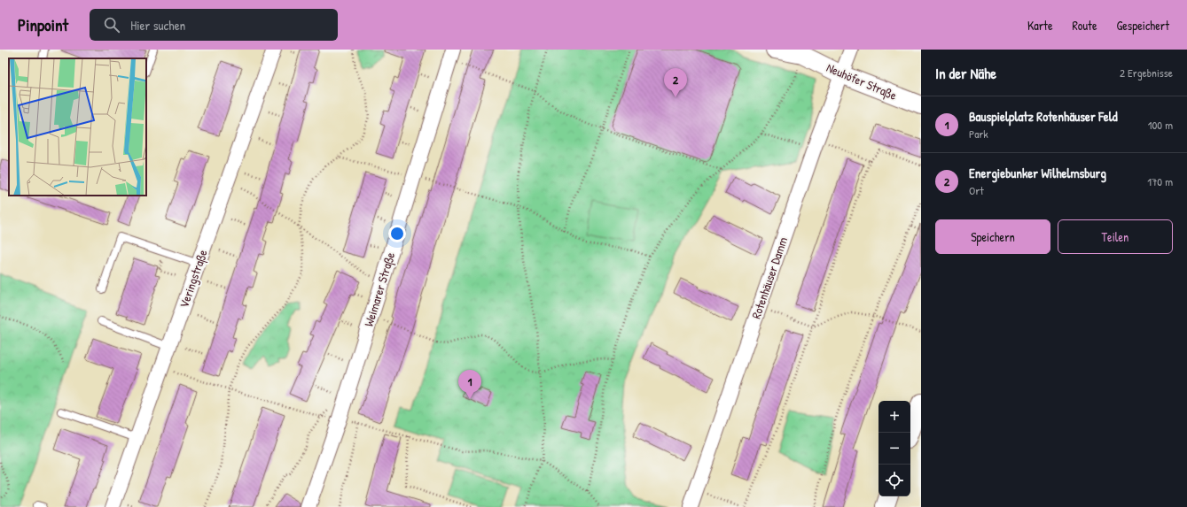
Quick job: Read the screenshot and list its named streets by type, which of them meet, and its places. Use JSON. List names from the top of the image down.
{
  "streets": {
    "street": [
      "Neuhöfer Straße",
      "Rotenhäuser Damm",
      "Veringstraße",
      "Weimarer Straße"
    ]
  },
  "crossings": [
    ["Neuhöfer Straße", "Rotenhäuser Damm"]
  ],
  "page": {
    "header": "Pinpoint",
    "search": "Hier suchen",
    "nav": ["Karte", "Route", "Gespeichert"],
    "heading": ["In der Nähe", "2 Ergebnisse"],
    "pins": ["2", "1"],
    "list": [
      {
        "mark": "1",
        "name": "Bauspielplatz Rotenhäuser Feld",
        "note": "Park",
        "value": "100 m"
      },
      {
        "mark": "2",
        "name": "Energiebunker Wilhelmsburg",
        "note": "Ort",
        "value": "170 m"
      }
    ],
    "buttons": ["Speichern", "Teilen"],
    "map_buttons": ["+", "−"]
  }
}
